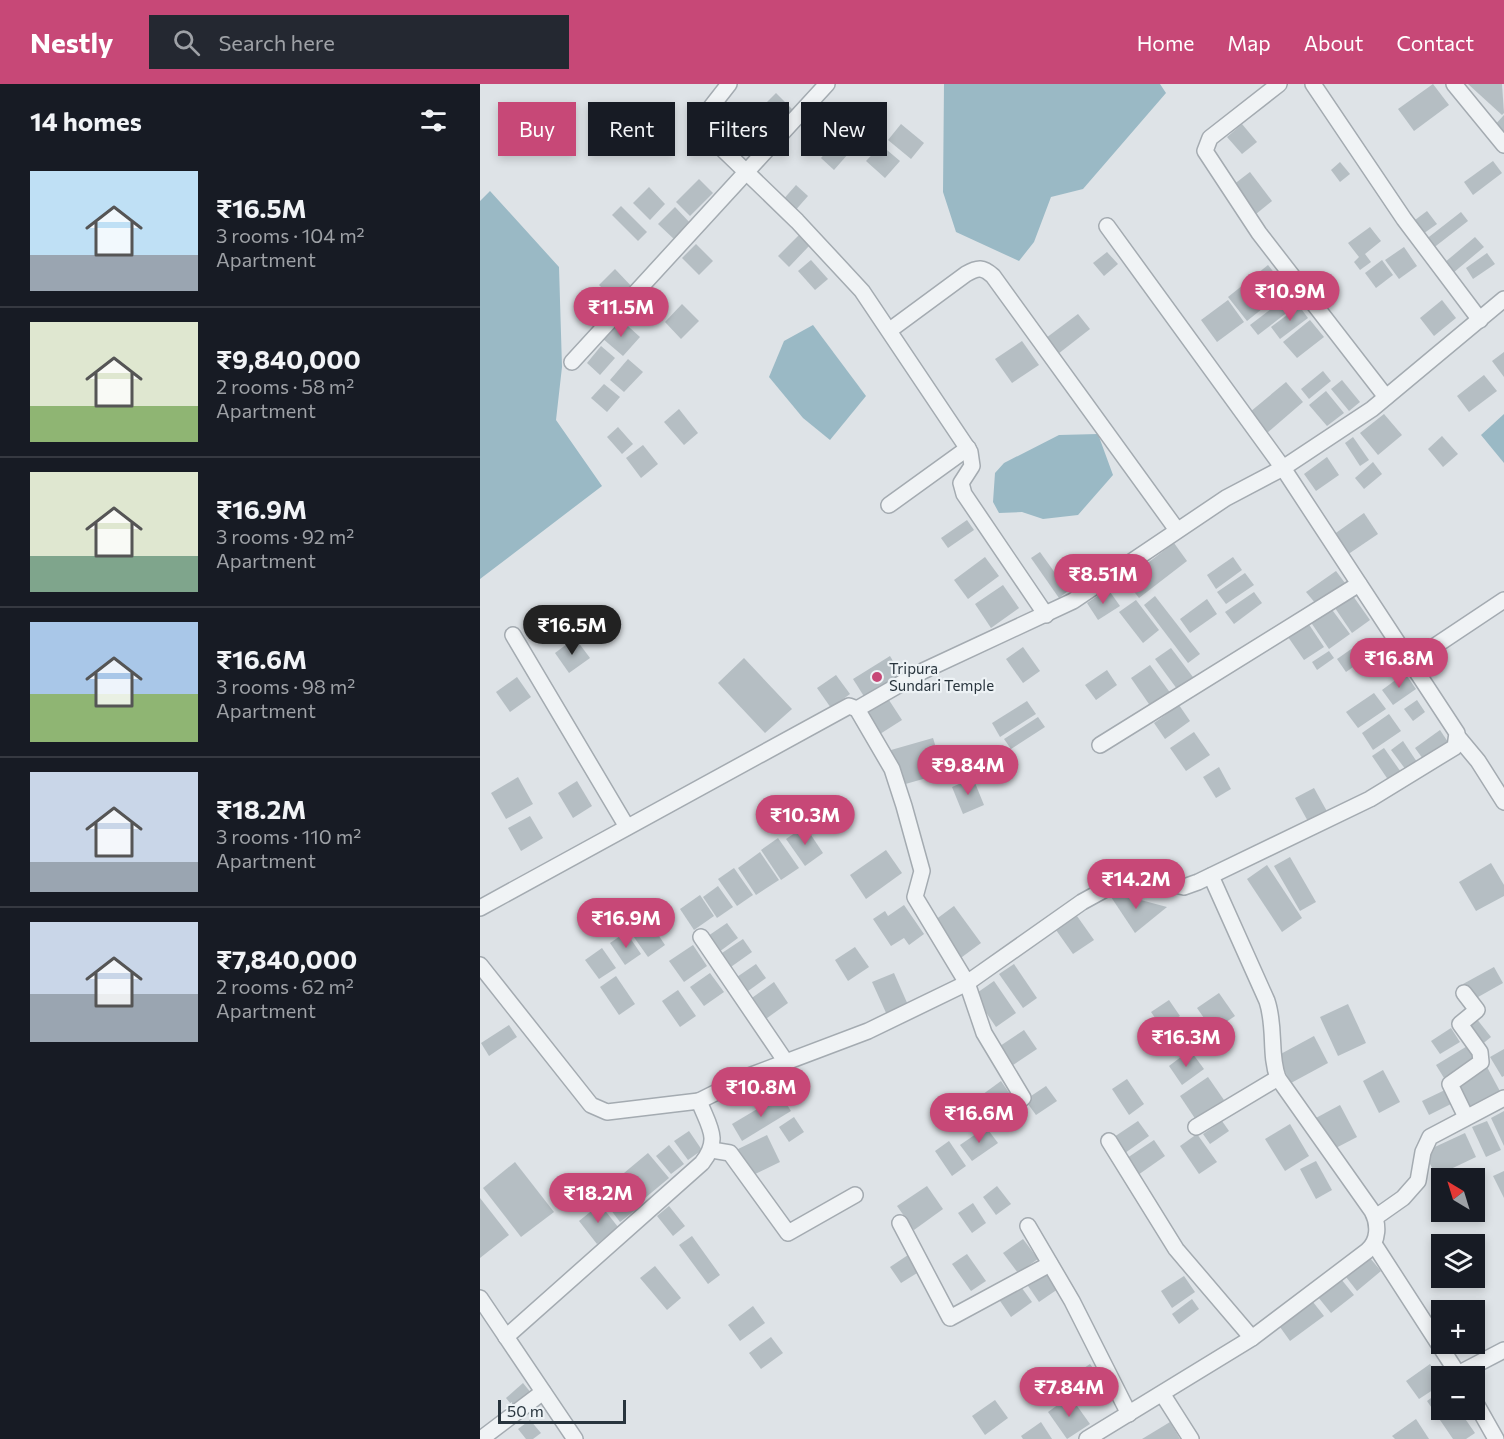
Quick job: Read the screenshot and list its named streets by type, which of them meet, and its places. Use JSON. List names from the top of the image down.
{
  "places": ["Tripura Sundari Temple"],
  "scale_bar": "50 m",
  "north": "top left",
  "page": {
    "header": "Nestly",
    "search": "Search here",
    "nav": [
      "Home",
      "Map",
      "About",
      "Contact"
    ],
    "heading": "14 homes",
    "chip": [
      "Buy",
      "Rent",
      "Filters",
      "New"
    ],
    "list": [
      {
        "name": "₹16.5M",
        "note": "3 rooms · 104 m² · Apartment"
      },
      {
        "name": "₹9,840,000",
        "note": "2 rooms · 58 m² · Apartment"
      },
      {
        "name": "₹16.9M",
        "note": "3 rooms · 92 m² · Apartment"
      },
      {
        "name": "₹16.6M",
        "note": "3 rooms · 98 m² · Apartment"
      },
      {
        "name": "₹18.2M",
        "note": "3 rooms · 110 m² · Apartment"
      },
      {
        "name": "₹7,840,000",
        "note": "2 rooms · 62 m² · Apartment"
      }
    ],
    "price": [
      "₹10.9M",
      "₹11.5M",
      "₹8.51M",
      "₹16.5M",
      "₹16.8M",
      "₹9.84M",
      "₹10.3M",
      "₹14.2M",
      "₹16.9M",
      "₹16.3M",
      "₹10.8M",
      "₹16.6M",
      "₹18.2M",
      "₹7.84M"
    ],
    "map_buttons": ["+", "−"],
    "scale": "50 m"
  }
}
